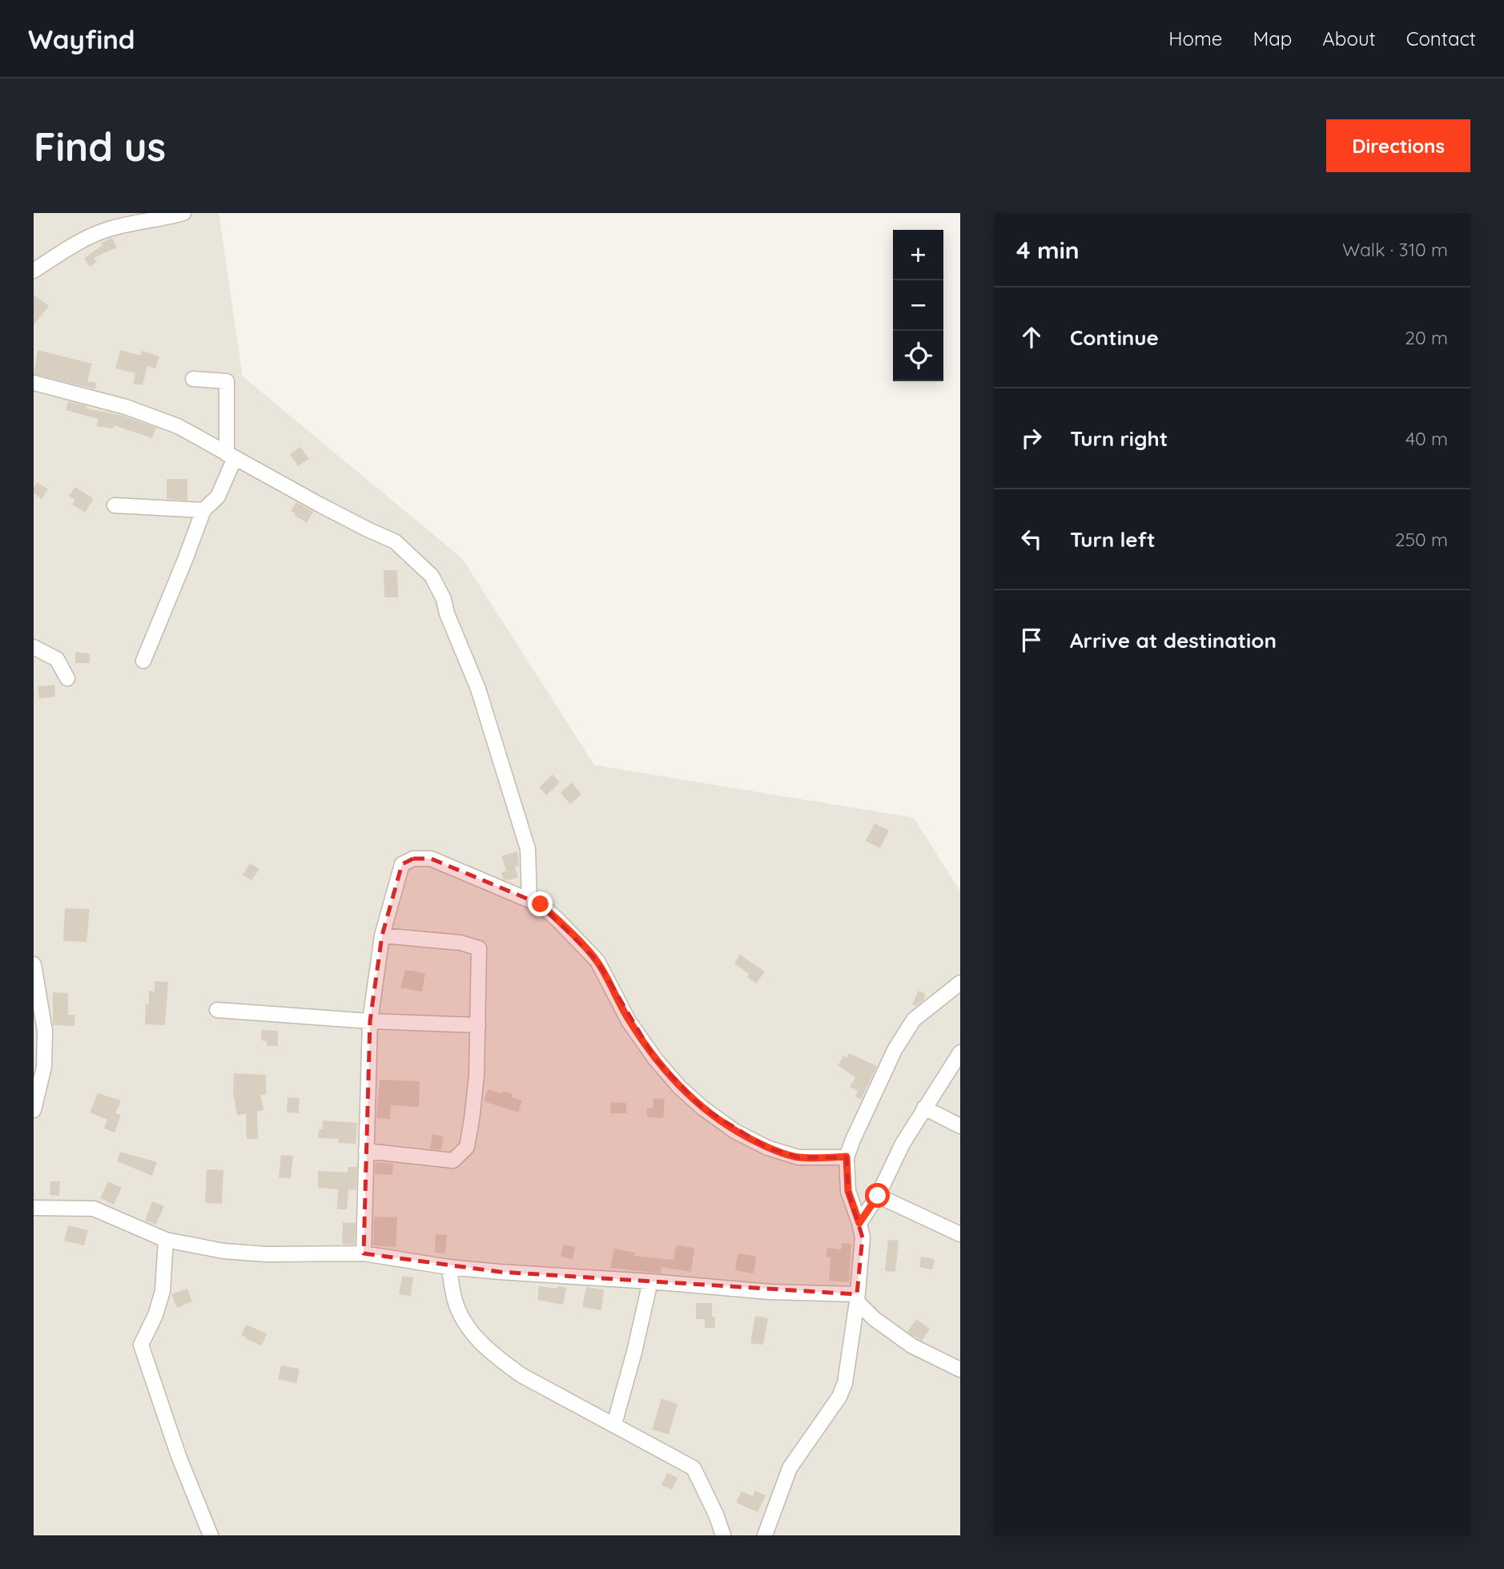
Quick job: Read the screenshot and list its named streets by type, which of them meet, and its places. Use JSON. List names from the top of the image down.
{
  "page": {
    "header": "Wayfind",
    "nav": [
      "Home",
      "Map",
      "About",
      "Contact"
    ],
    "buttons": "Directions",
    "title": "Find us",
    "heading": ["4 min", "Walk · 310 m"],
    "map_buttons": ["+", "−"],
    "list": [
      ["Continue", "20 m"],
      ["Turn right", "40 m"],
      ["Turn left", "250 m"],
      "Arrive at destination"
    ]
  }
}
